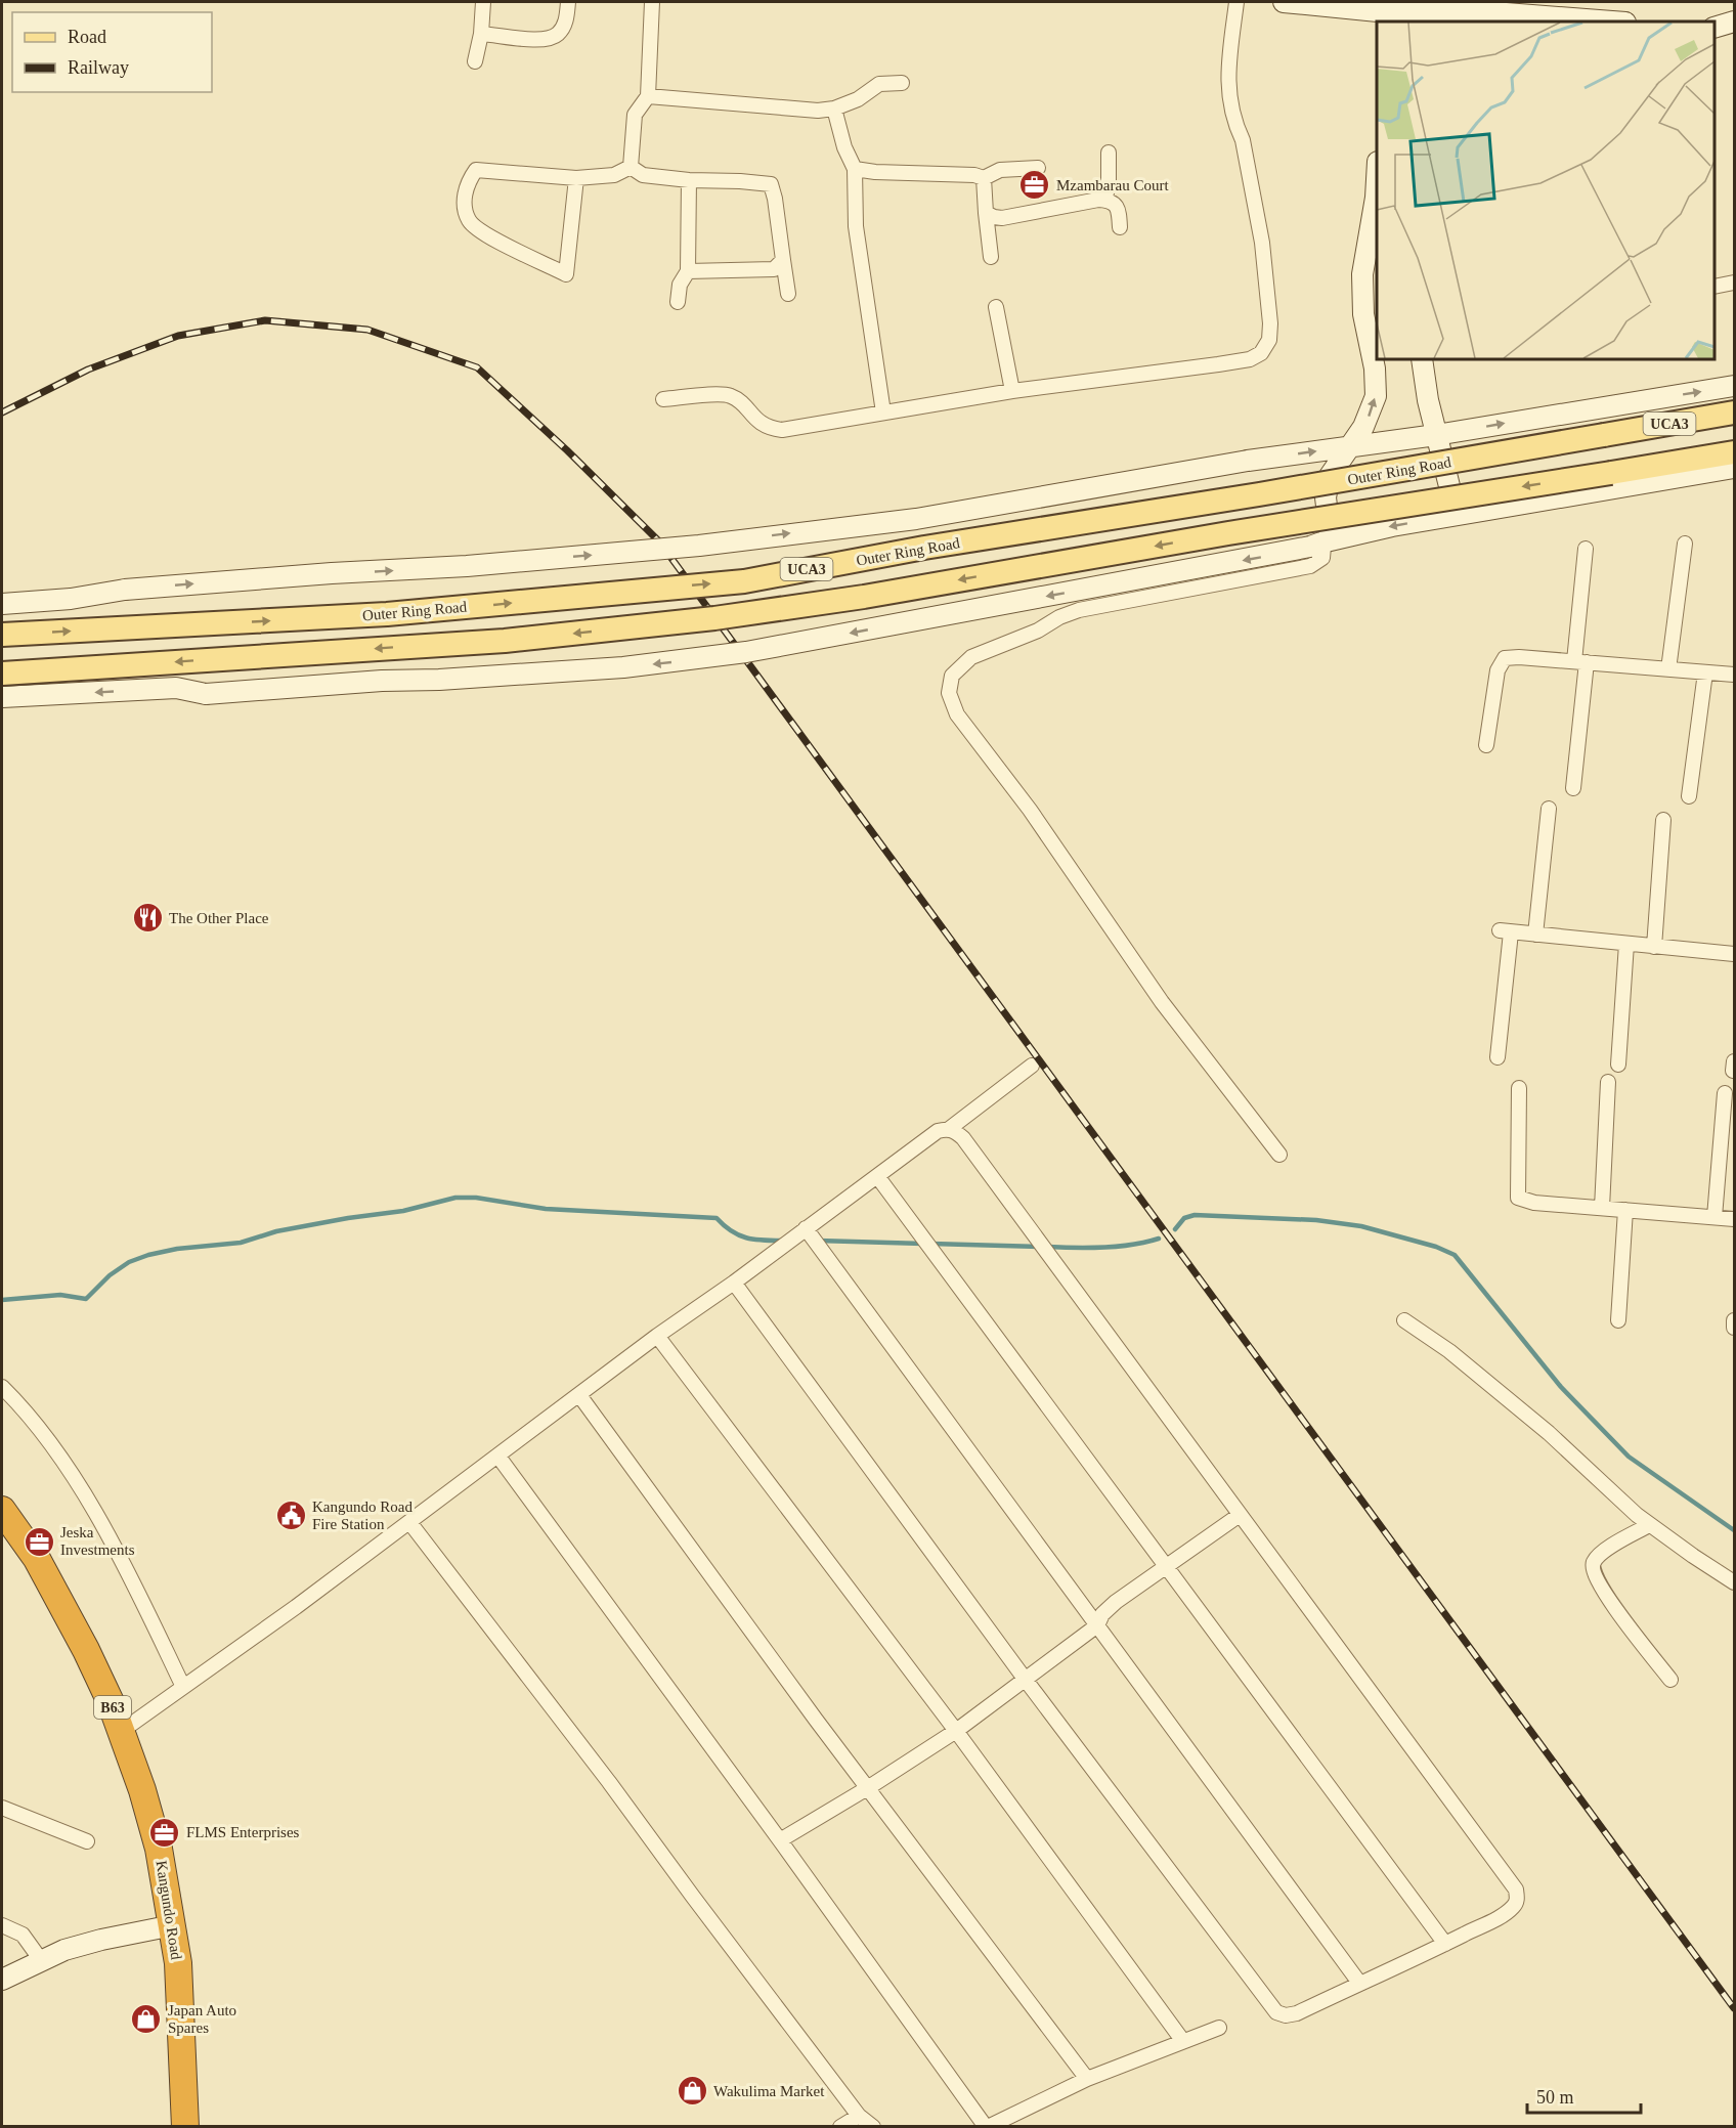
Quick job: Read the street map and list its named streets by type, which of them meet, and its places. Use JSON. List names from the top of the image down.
{
  "streets": {
    "highway": ["B63", "Kangundo Road"],
    "main road": ["UCA3", "Outer Ring Road"]
  },
  "places": {
    "office": ["Mzambarau Court", "Jeska Investments", "FLMS Enterprises"],
    "restaurant": ["The Other Place"],
    "public building": ["Kangundo Road Fire Station"],
    "shop": ["Japan Auto Spares", "Wakulima Market"]
  },
  "legend": ["Road", "Railway"],
  "scale_bar": "50 m"
}
